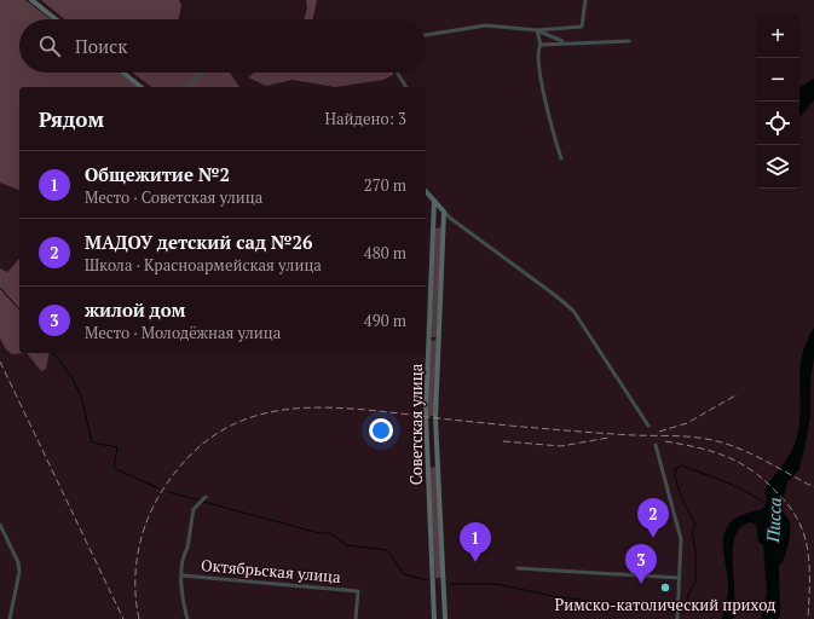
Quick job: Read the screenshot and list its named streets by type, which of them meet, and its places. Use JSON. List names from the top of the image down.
{
  "streets": {
    "main road": ["Советская улица"],
    "street": ["Октябрьская улица"]
  },
  "water": ["Писса"],
  "places": ["Римско-католический приход"],
  "page": {
    "map_buttons": ["+", "−"],
    "search": "Поиск",
    "heading": ["Рядом", "Найдено: 3"],
    "list": [
      {
        "mark": "1",
        "name": "Общежитие №2",
        "note": "Место · Советская улица",
        "value": "270 m"
      },
      {
        "mark": "2",
        "name": "МАДОУ детский сад №26",
        "note": "Школа · Красноармейская улица",
        "value": "480 m"
      },
      {
        "mark": "3",
        "name": "жилой дом",
        "note": "Место · Молодёжная улица",
        "value": "490 m"
      }
    ],
    "pins": ["2", "1", "3"]
  }
}
